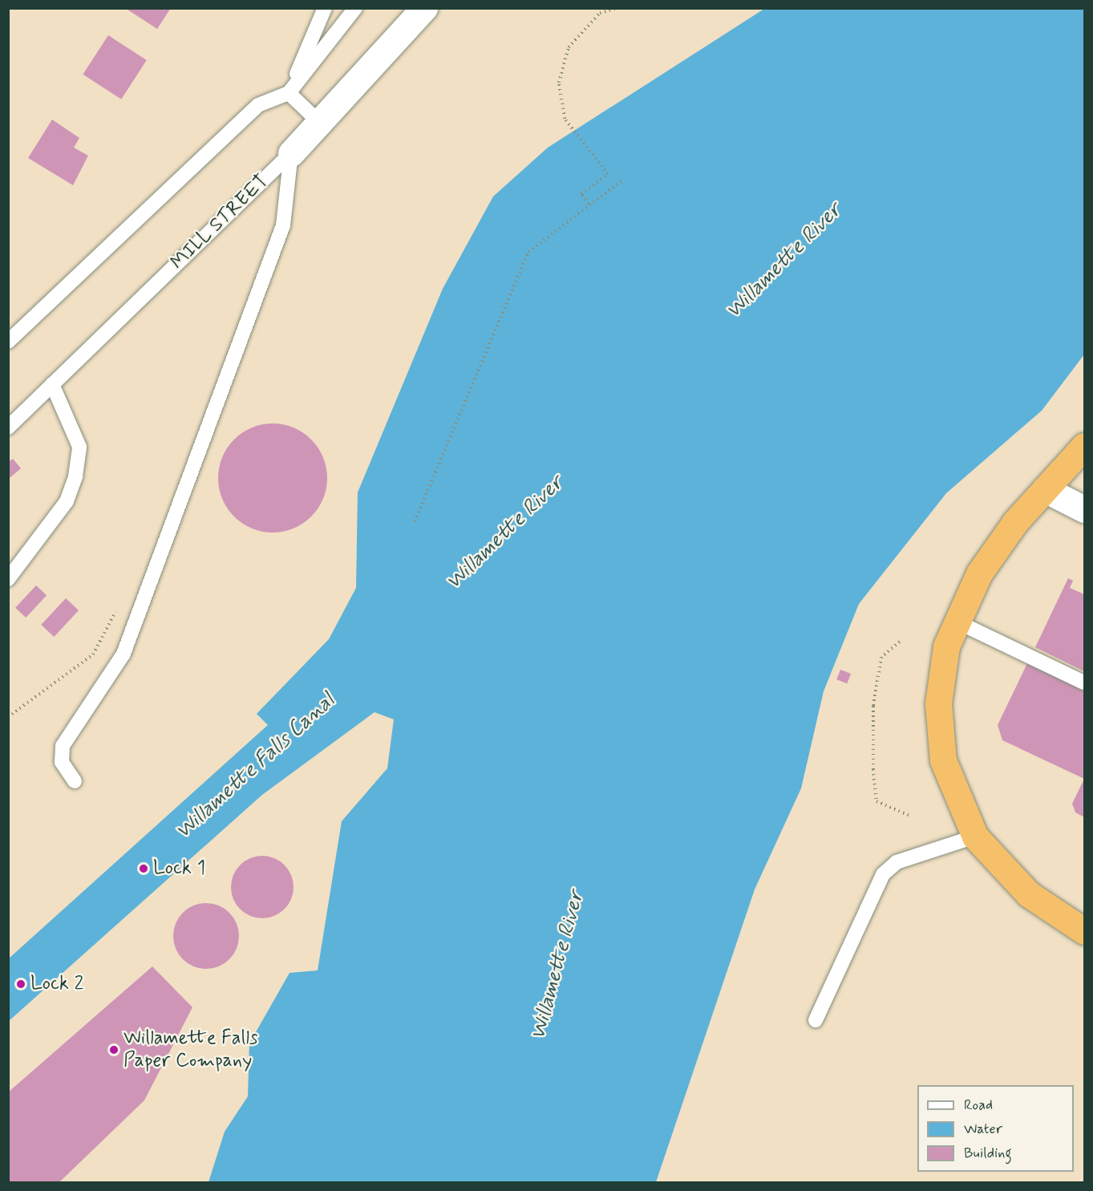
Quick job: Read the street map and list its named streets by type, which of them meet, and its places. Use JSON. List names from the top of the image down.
{
  "streets": {
    "street": ["MILL STREET"]
  },
  "water": ["Willamette River", "Willamette Falls Canal"],
  "places": ["Lock 1", "Lock 2", "Willamette Falls Paper Company"],
  "legend": ["Road", "Water", "Building"]
}
